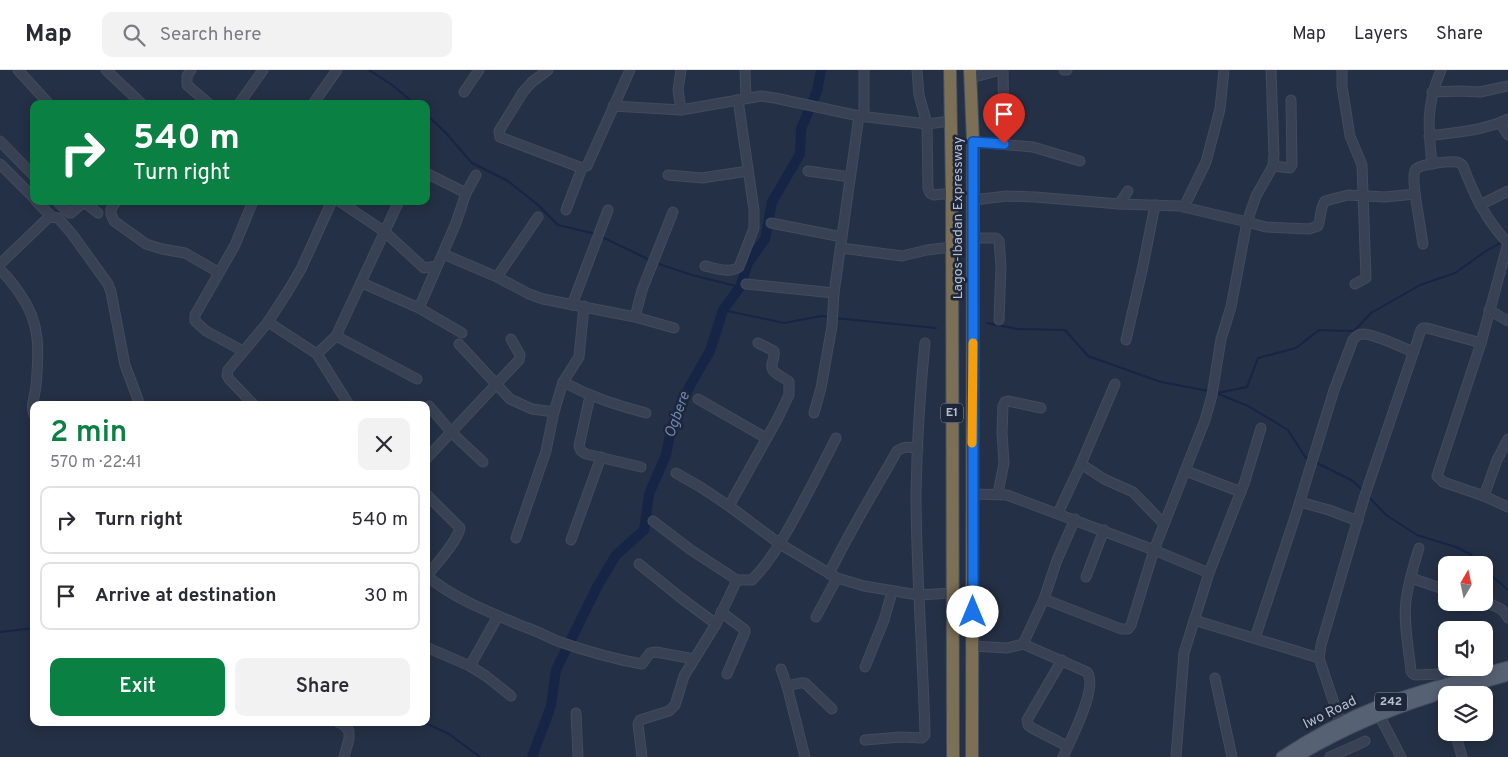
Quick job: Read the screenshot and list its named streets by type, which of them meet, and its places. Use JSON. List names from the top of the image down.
{
  "streets": {
    "highway": ["Lagos-Ibadan Expressway", "E1"],
    "main road": ["242", "Iwo Road"]
  },
  "water": ["Ogbere"],
  "north": "top",
  "page": {
    "header": "Map",
    "search": "Search here",
    "nav": ["Map", "Layers", "Share"],
    "turn": ["540 m", "Turn right"],
    "heading": ["2 min", "570 m · 22:41"],
    "list": [
      {
        "name": "Turn right",
        "value": "540 m"
      },
      {
        "name": "Arrive at destination",
        "value": "30 m"
      }
    ],
    "buttons": ["Exit", "Share"]
  }
}
